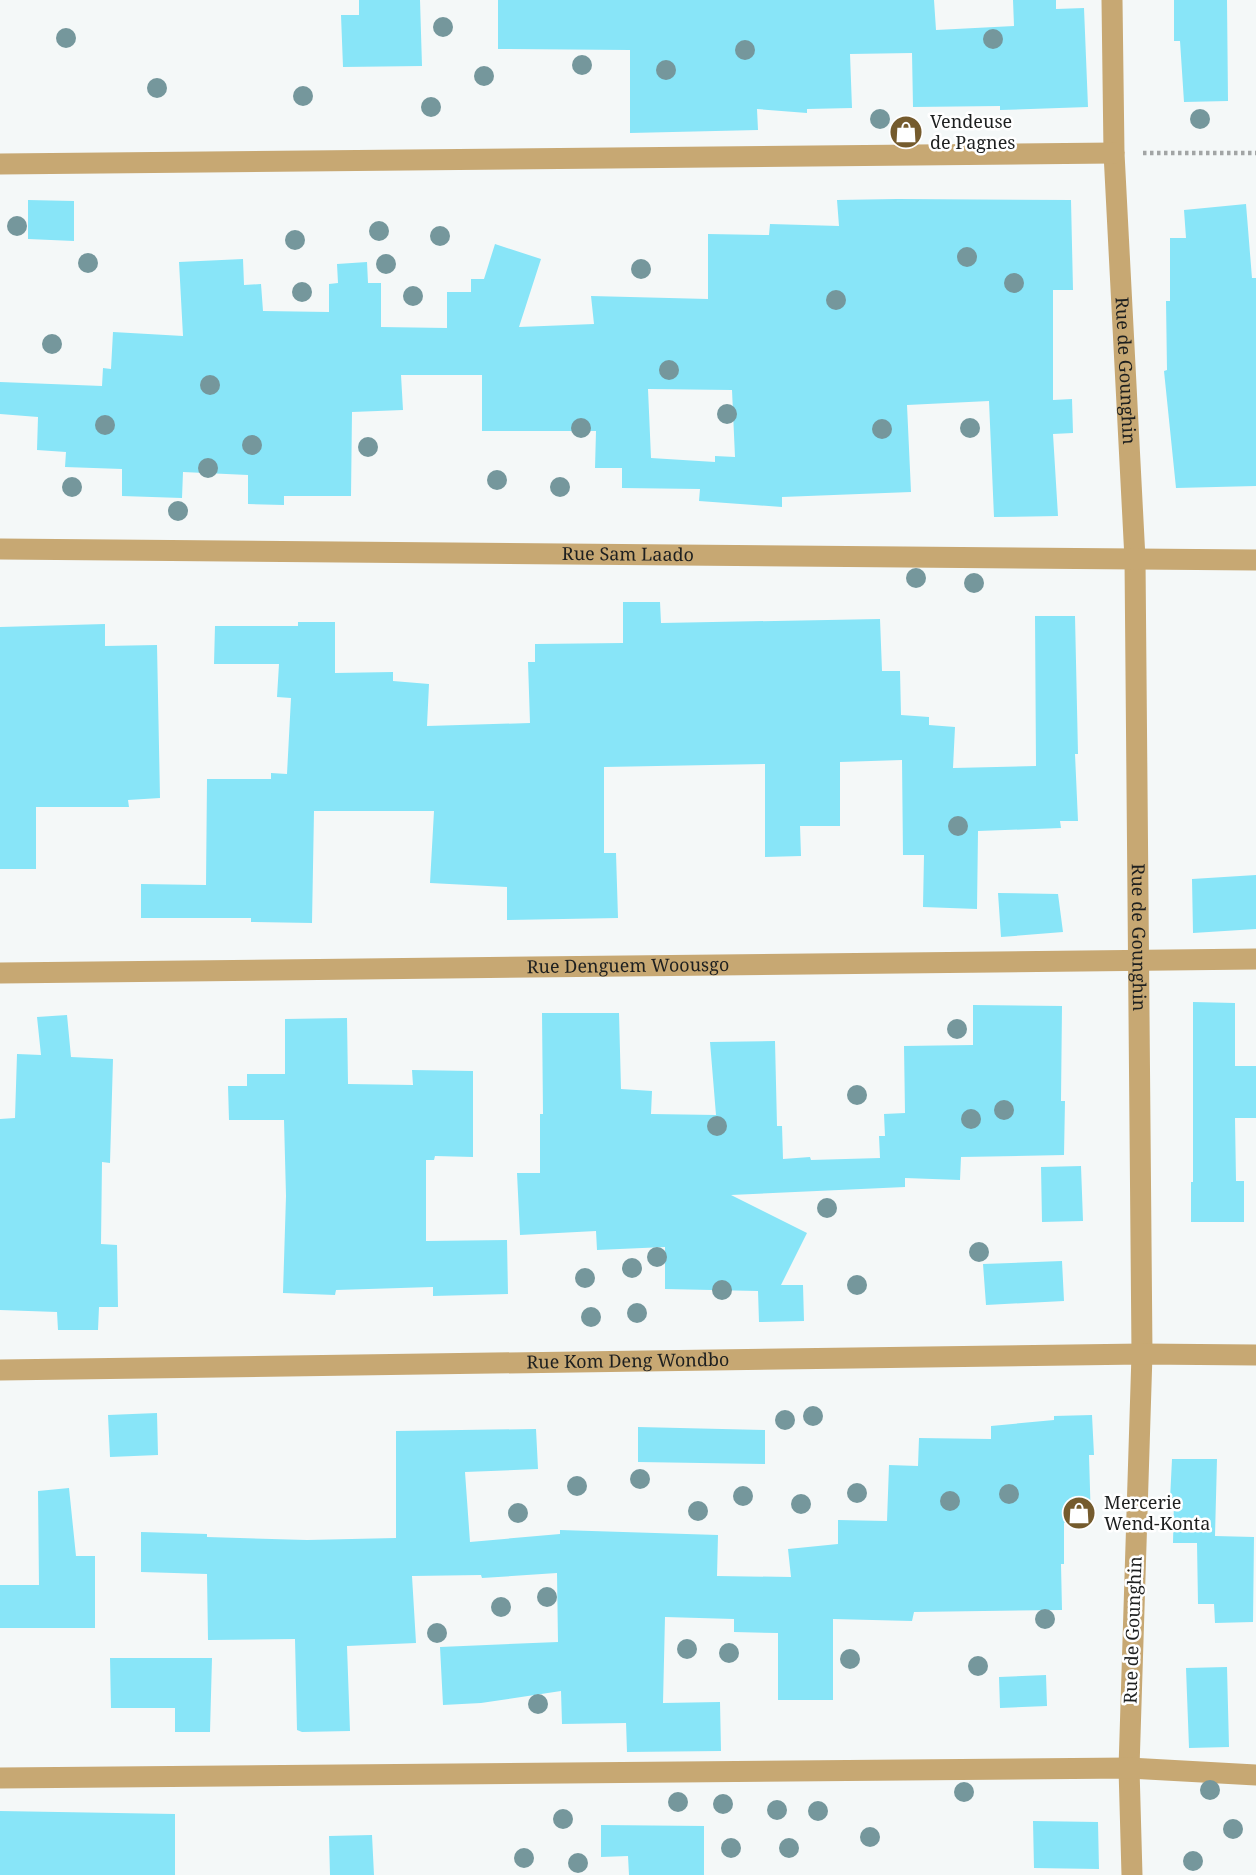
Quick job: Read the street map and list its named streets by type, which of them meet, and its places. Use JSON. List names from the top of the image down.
{
  "streets": {
    "street": [
      "Rue de Gounghin",
      "Rue Sam Laado",
      "Rue Denguem Woousgo",
      "Rue Kom Deng Wondbo"
    ]
  },
  "crossings": [
    ["Rue de Gounghin", "Rue Sam Laado"],
    ["Rue de Gounghin", "Rue Denguem Woousgo"],
    ["Rue de Gounghin", "Rue Kom Deng Wondbo"]
  ],
  "places": {
    "shop": ["Vendeuse de Pagnes", "Mercerie Wend-Konta"]
  }
}
